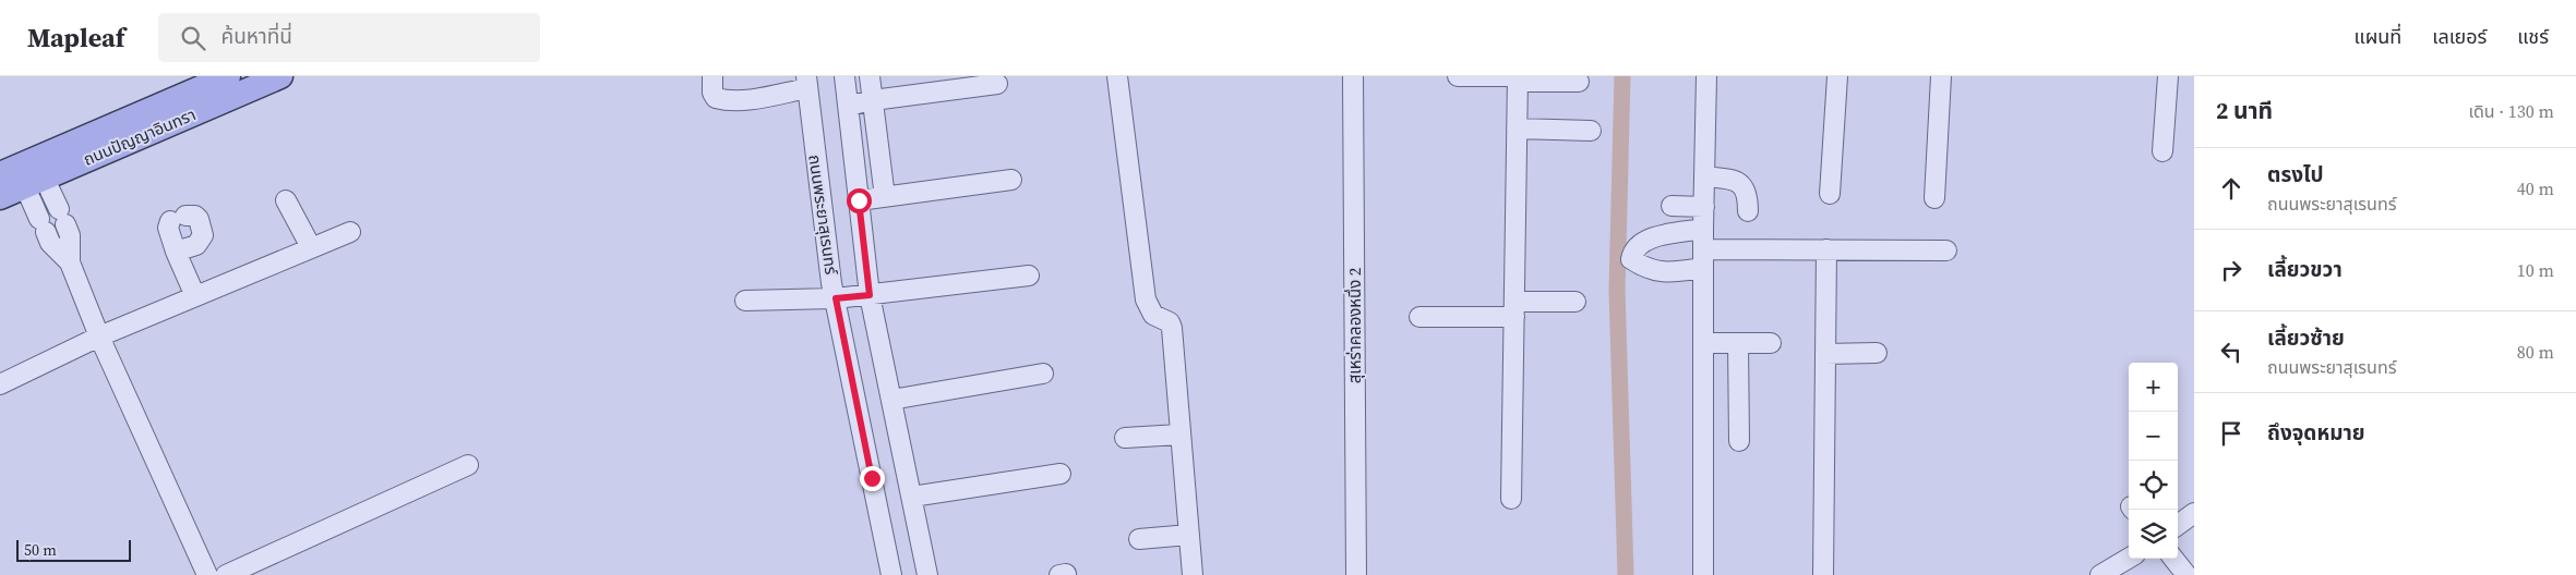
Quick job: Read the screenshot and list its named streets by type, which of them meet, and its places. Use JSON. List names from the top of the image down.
{
  "streets": {
    "main road": ["ถนนปัญญาอินทรา"],
    "street": ["ถนนพระยาสุเรนทร์", "สุเหร่าคลองหนึ่ง 2"]
  },
  "scale_bar": "50 m",
  "page": {
    "header": "Mapleaf",
    "search": "ค้นหาที่นี่",
    "nav": ["แผนที่", "เลเยอร์", "แชร์"],
    "heading": ["2 นาที", "เดิน · 130 m"],
    "list": [
      ["ตรงไป", "ถนนพระยาสุเรนทร์", "40 m"],
      ["เลี้ยวขวา", "10 m"],
      ["เลี้ยวซ้าย", "ถนนพระยาสุเรนทร์", "80 m"],
      "ถึงจุดหมาย"
    ],
    "map_buttons": ["+", "−"],
    "scale": "50 m"
  }
}
